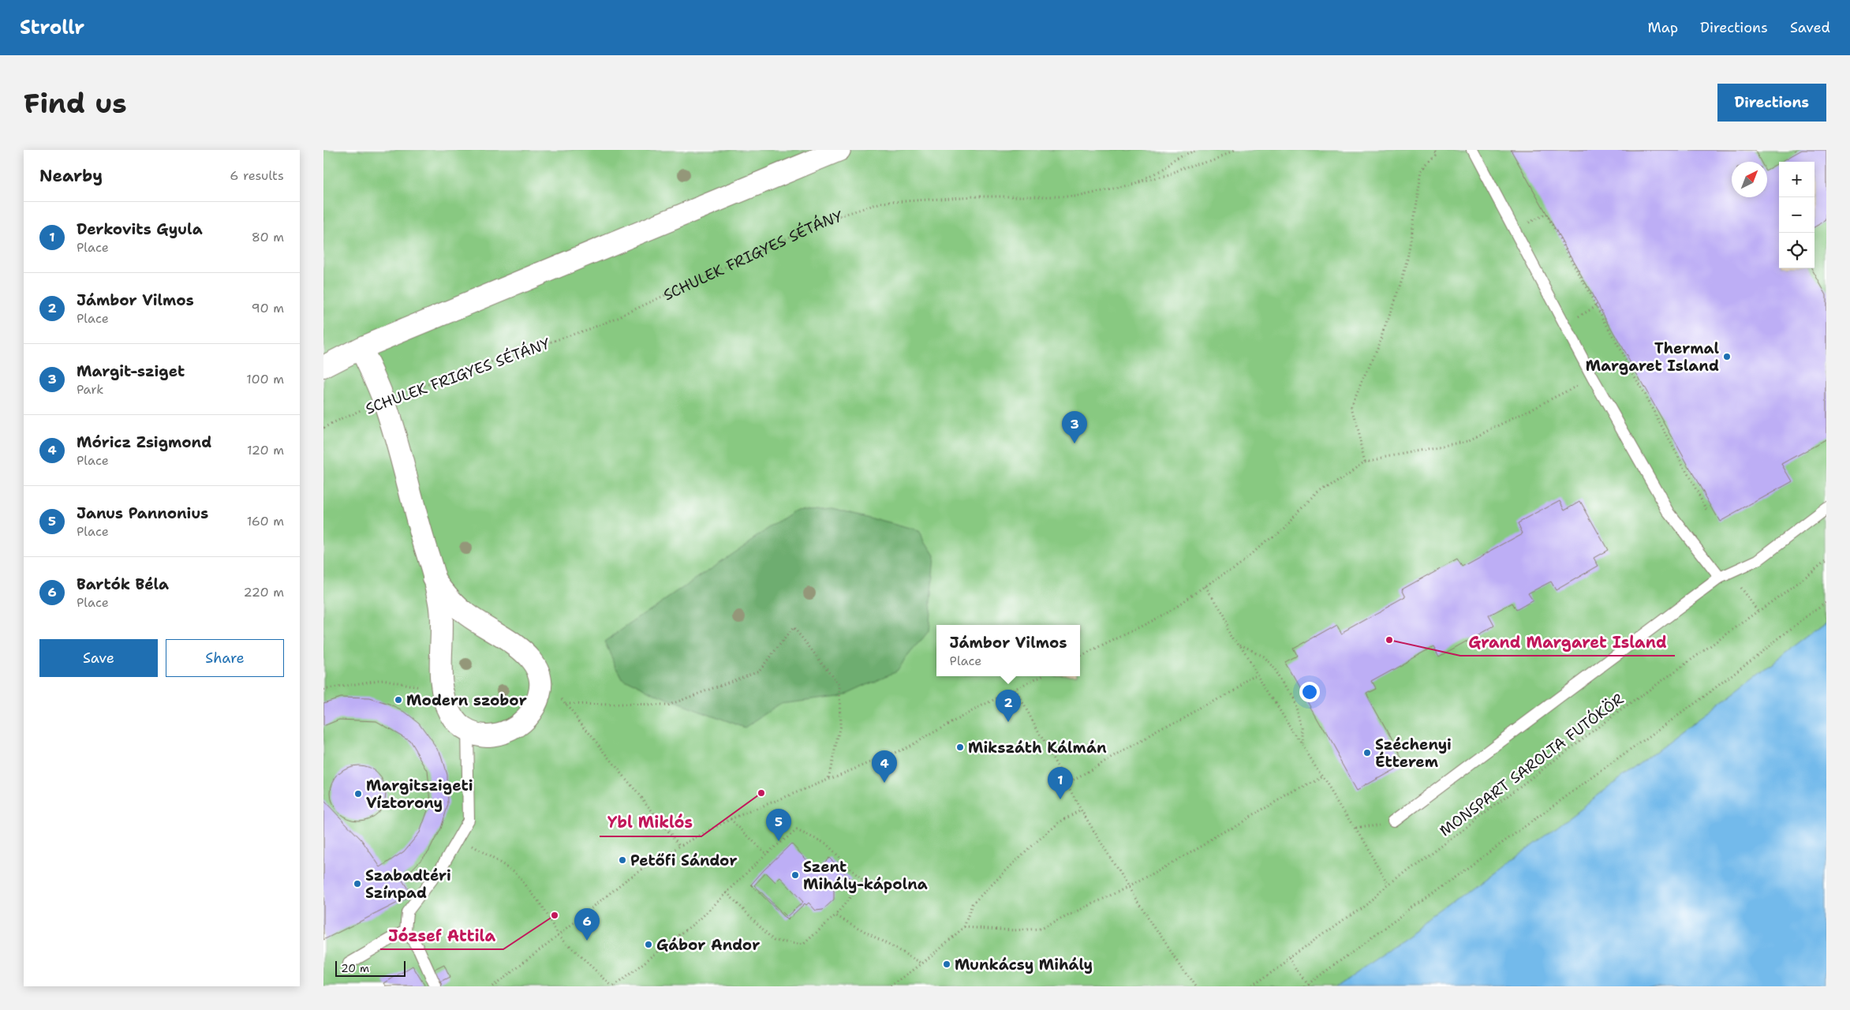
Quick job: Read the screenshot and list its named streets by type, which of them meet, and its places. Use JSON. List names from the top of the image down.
{
  "streets": {
    "path": ["SCHULEK FRIGYES SÉTÁNY", "MONSPART SAROLTA FUTÓKÖR"]
  },
  "places": [
    "Thermal Margaret Island",
    "Grand Margaret Island",
    "Modern szobor",
    "Mikszáth Kálmán",
    "Széchenyi Étterem",
    "Ybl Miklós",
    "Margitszigeti Víztorony",
    "Petőfi Sándor",
    "Szent Mihály-kápolna",
    "Szabadtéri Színpad",
    "József Attila",
    "Gábor Andor",
    "Munkácsy Mihály"
  ],
  "scale_bar": "20 m",
  "north": "top right",
  "page": {
    "header": "Strollr",
    "nav": ["Map", "Directions", "Saved"],
    "buttons": [
      "Directions",
      ["Save", "Share"]
    ],
    "title": "Find us",
    "heading": ["Nearby", "6 results"],
    "map_buttons": ["+", "−"],
    "list": [
      {
        "mark": "1",
        "name": "Derkovits Gyula",
        "note": "Place",
        "value": "80 m"
      },
      {
        "mark": "2",
        "name": "Jámbor Vilmos",
        "note": "Place",
        "value": "90 m"
      },
      {
        "mark": "3",
        "name": "Margit-sziget",
        "note": "Park",
        "value": "100 m"
      },
      {
        "mark": "4",
        "name": "Móricz Zsigmond",
        "note": "Place",
        "value": "120 m"
      },
      {
        "mark": "5",
        "name": "Janus Pannonius",
        "note": "Place",
        "value": "160 m"
      },
      {
        "mark": "6",
        "name": "Bartók Béla",
        "note": "Place",
        "value": "220 m"
      }
    ],
    "pins": [
      "3",
      "2",
      "4",
      "1",
      "5",
      "6"
    ],
    "popup": ["Jámbor Vilmos", "Place"],
    "scale": "20 m"
  }
}
